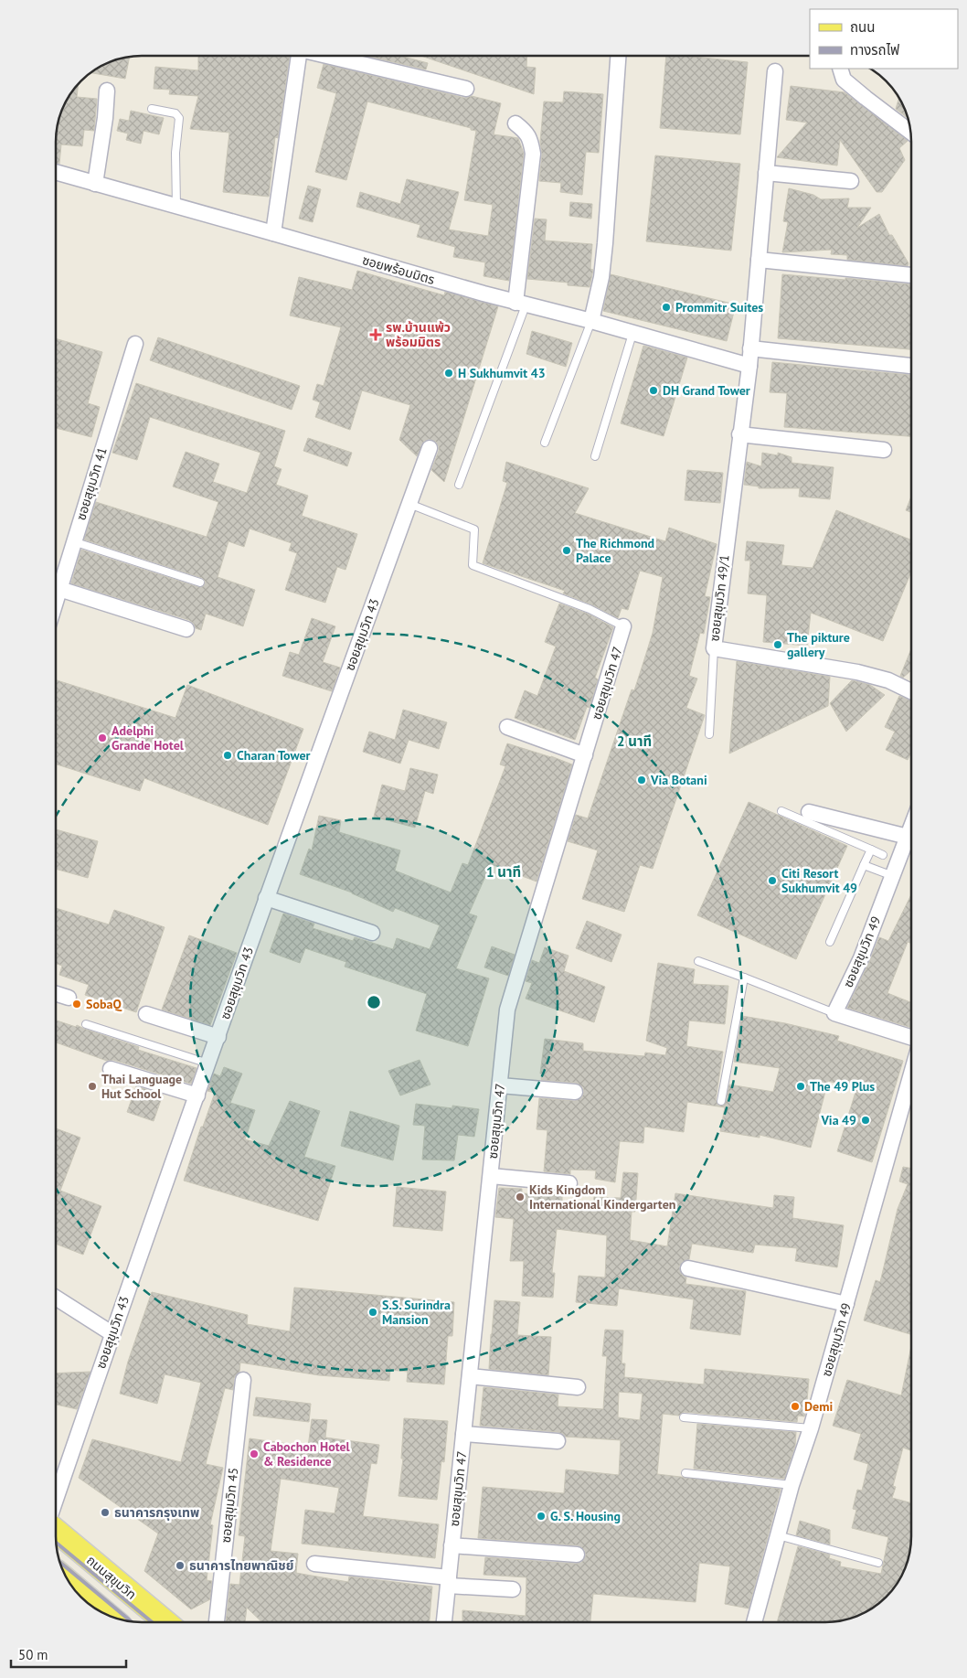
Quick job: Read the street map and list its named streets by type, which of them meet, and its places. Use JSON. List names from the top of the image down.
{
  "streets": {
    "main road": ["ถนนสุขุมวิท"],
    "street": [
      "ซอยพร้อมมิตร",
      "ซอยสุขุมวิท 41",
      "ซอยสุขุมวิท 49/1",
      "ซอยสุขุมวิท 43",
      "ซอยสุขุมวิท 47",
      "ซอยสุขุมวิท 49",
      "ซอยสุขุมวิท 45"
    ]
  },
  "crossings": [
    ["ซอยพร้อมมิตร", "ซอยสุขุมวิท 49/1"]
  ],
  "places": {
    "other": [
      "Prommitr Suites",
      "H Sukhumvit 43",
      "DH Grand Tower",
      "The Richmond Palace",
      "The pikture gallery",
      "Adelphi Grande Hotel",
      "Charan Tower",
      "Via Botani",
      "Citi Resort Sukhumvit 49",
      "SobaQ",
      "Thai Language Hut School",
      "The 49 Plus",
      "Via 49",
      "Kids Kingdom International Kindergarten",
      "S.S. Surindra Mansion",
      "Demi",
      "Cabochon Hotel & Residence",
      "ธนาคารกรุงเทพ",
      "G. S. Housing",
      "ธนาคารไทยพาณิชย์"
    ],
    "health": ["รพ.บ้านแพ้ว พร้อมมิตร"]
  },
  "legend": ["ถนน", "ทางรถไฟ"],
  "scale_bar": "50 m",
  "rings": ["2 นาที", "1 นาที"]
}
